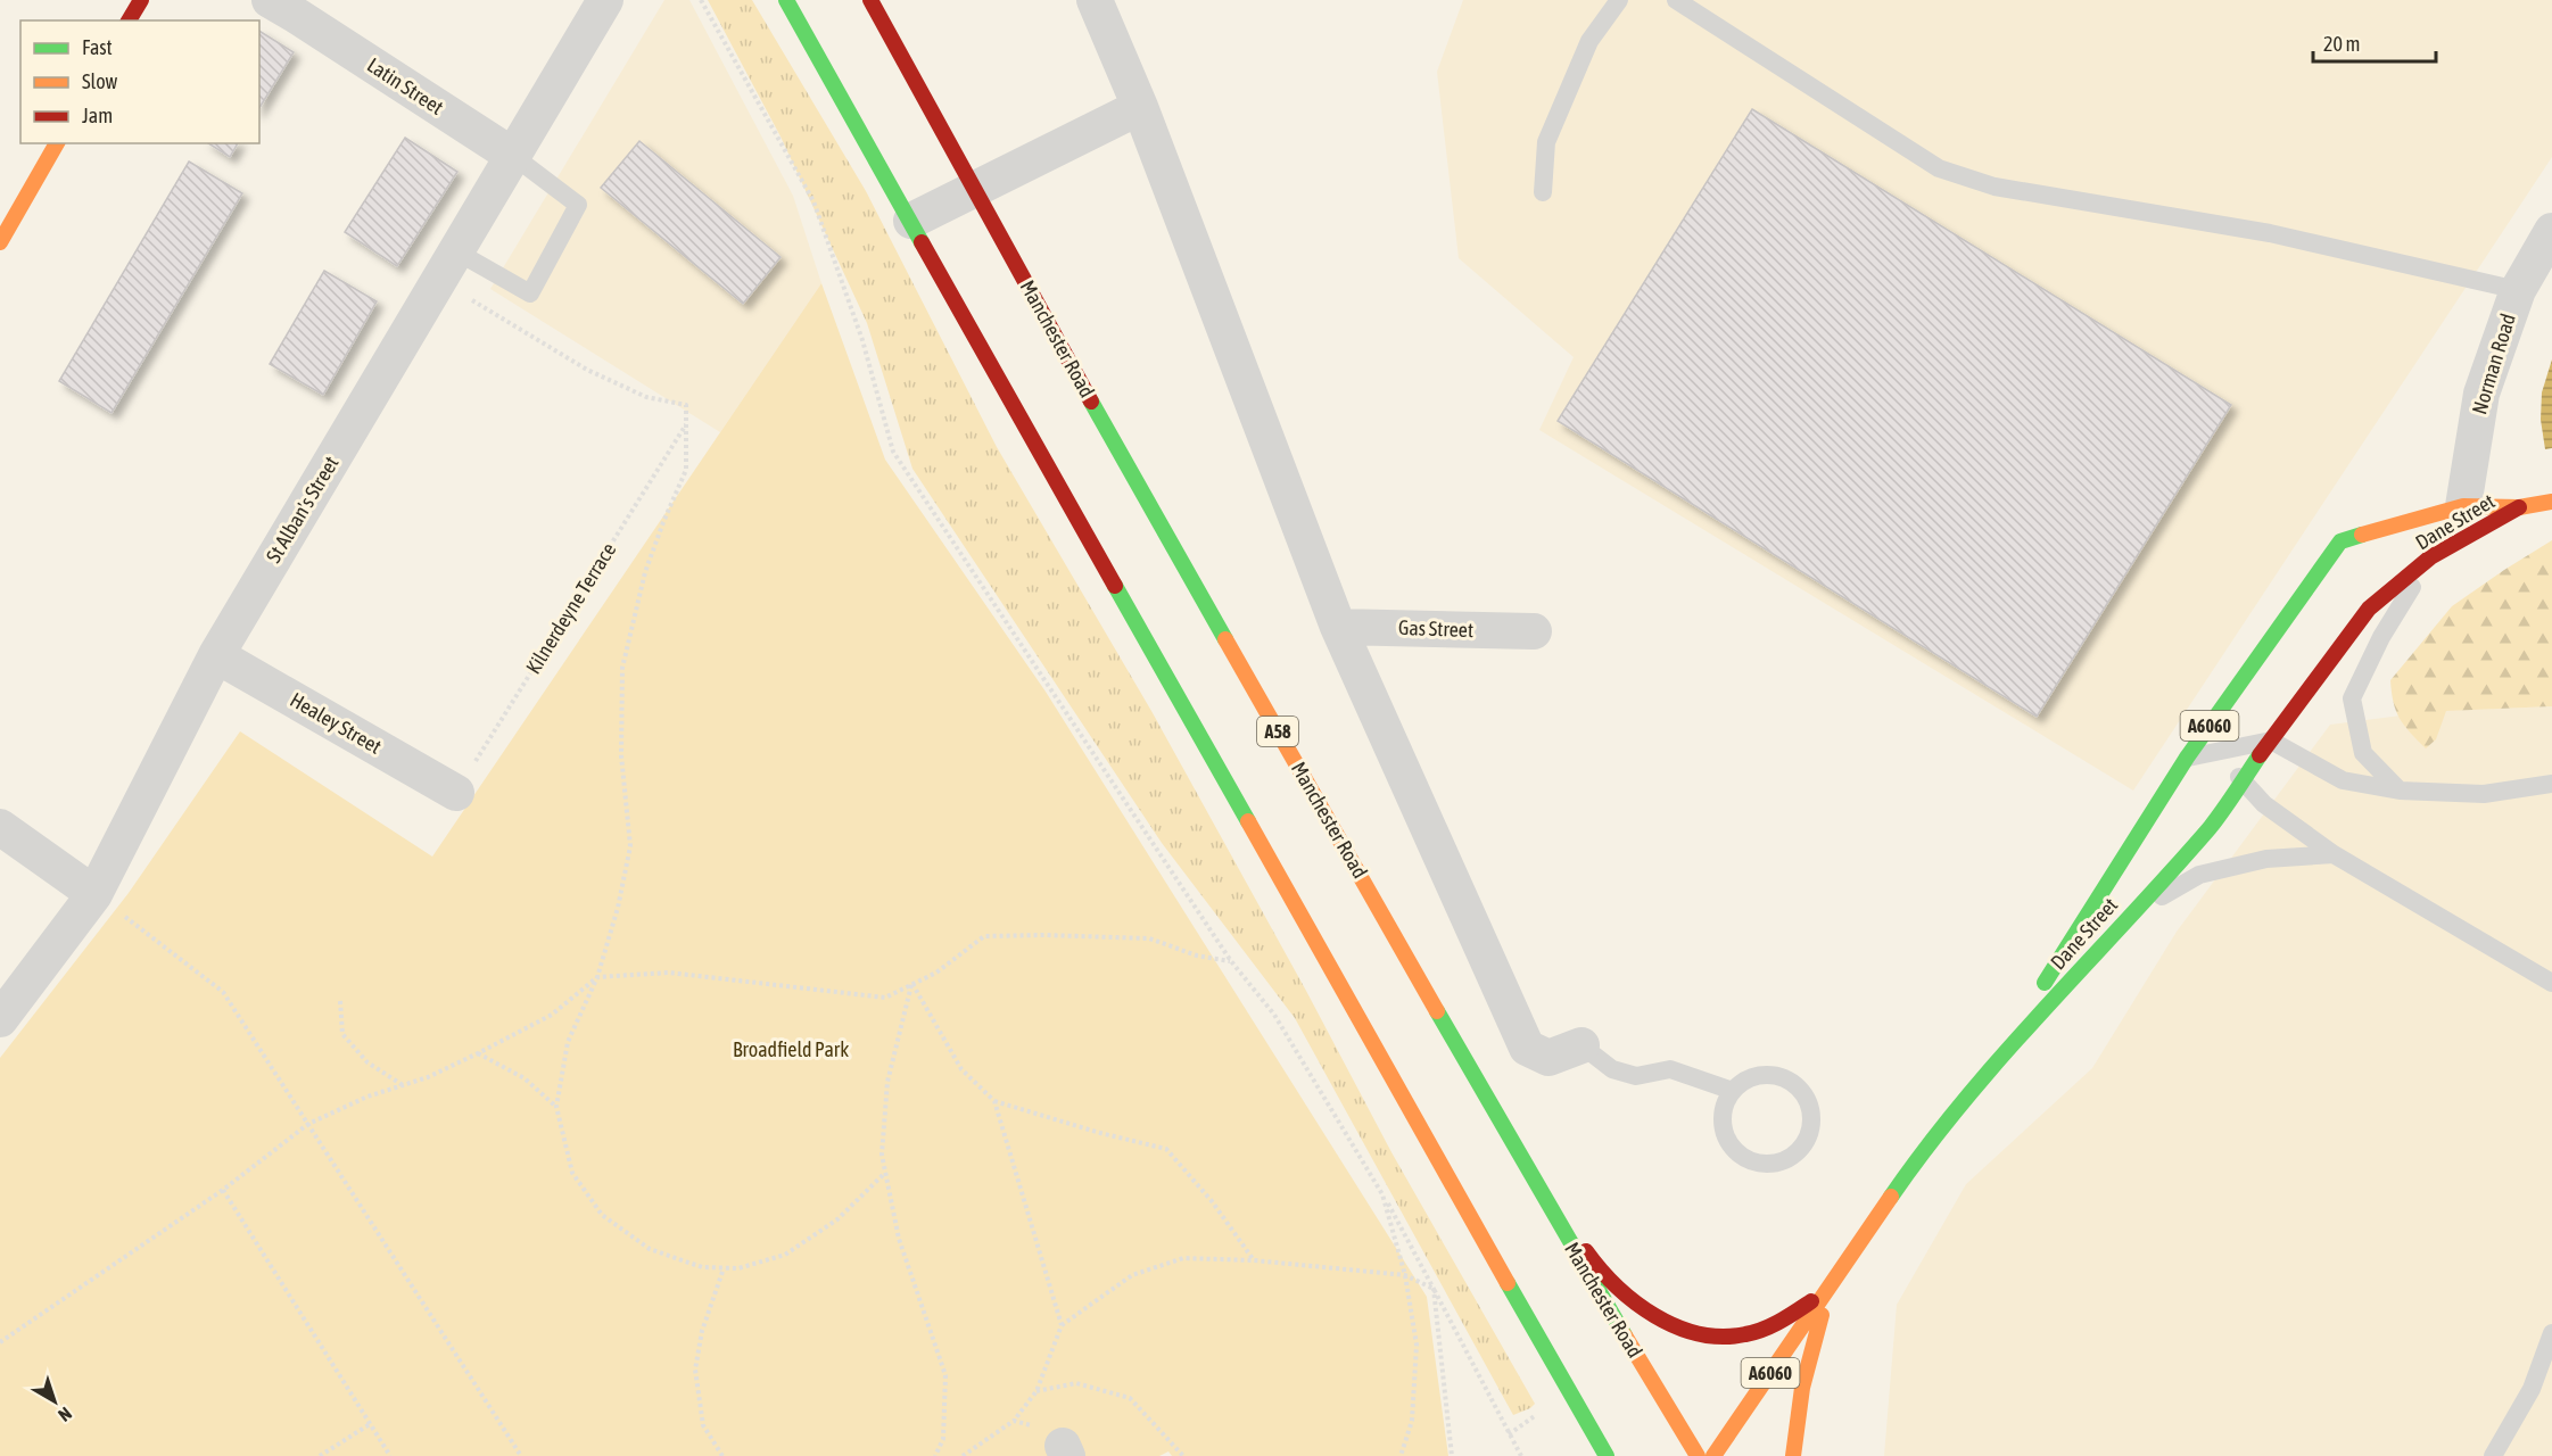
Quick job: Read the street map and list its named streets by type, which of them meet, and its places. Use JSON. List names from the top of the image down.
{
  "streets": {
    "main road": [
      "Manchester Road",
      "Dane Street",
      "A6060",
      "A58"
    ],
    "street": [
      "Latin Street",
      "Norman Road",
      "St Alban's Street",
      "Gas Street",
      "Healey Street"
    ],
    "path": ["Kilnerdeyne Terrace"]
  },
  "crossings": [
    ["Latin Street", "St Alban's Street"],
    ["Norman Road", "Dane Street"],
    ["St Alban's Street", "Healey Street"],
    ["Dane Street", "A6060"],
    ["Kilnerdeyne Terrace", "Healey Street"]
  ],
  "parks": ["Broadfield Park"],
  "legend": ["Fast", "Slow", "Jam"],
  "scale_bar": "20 m",
  "north": "bottom right"
}
